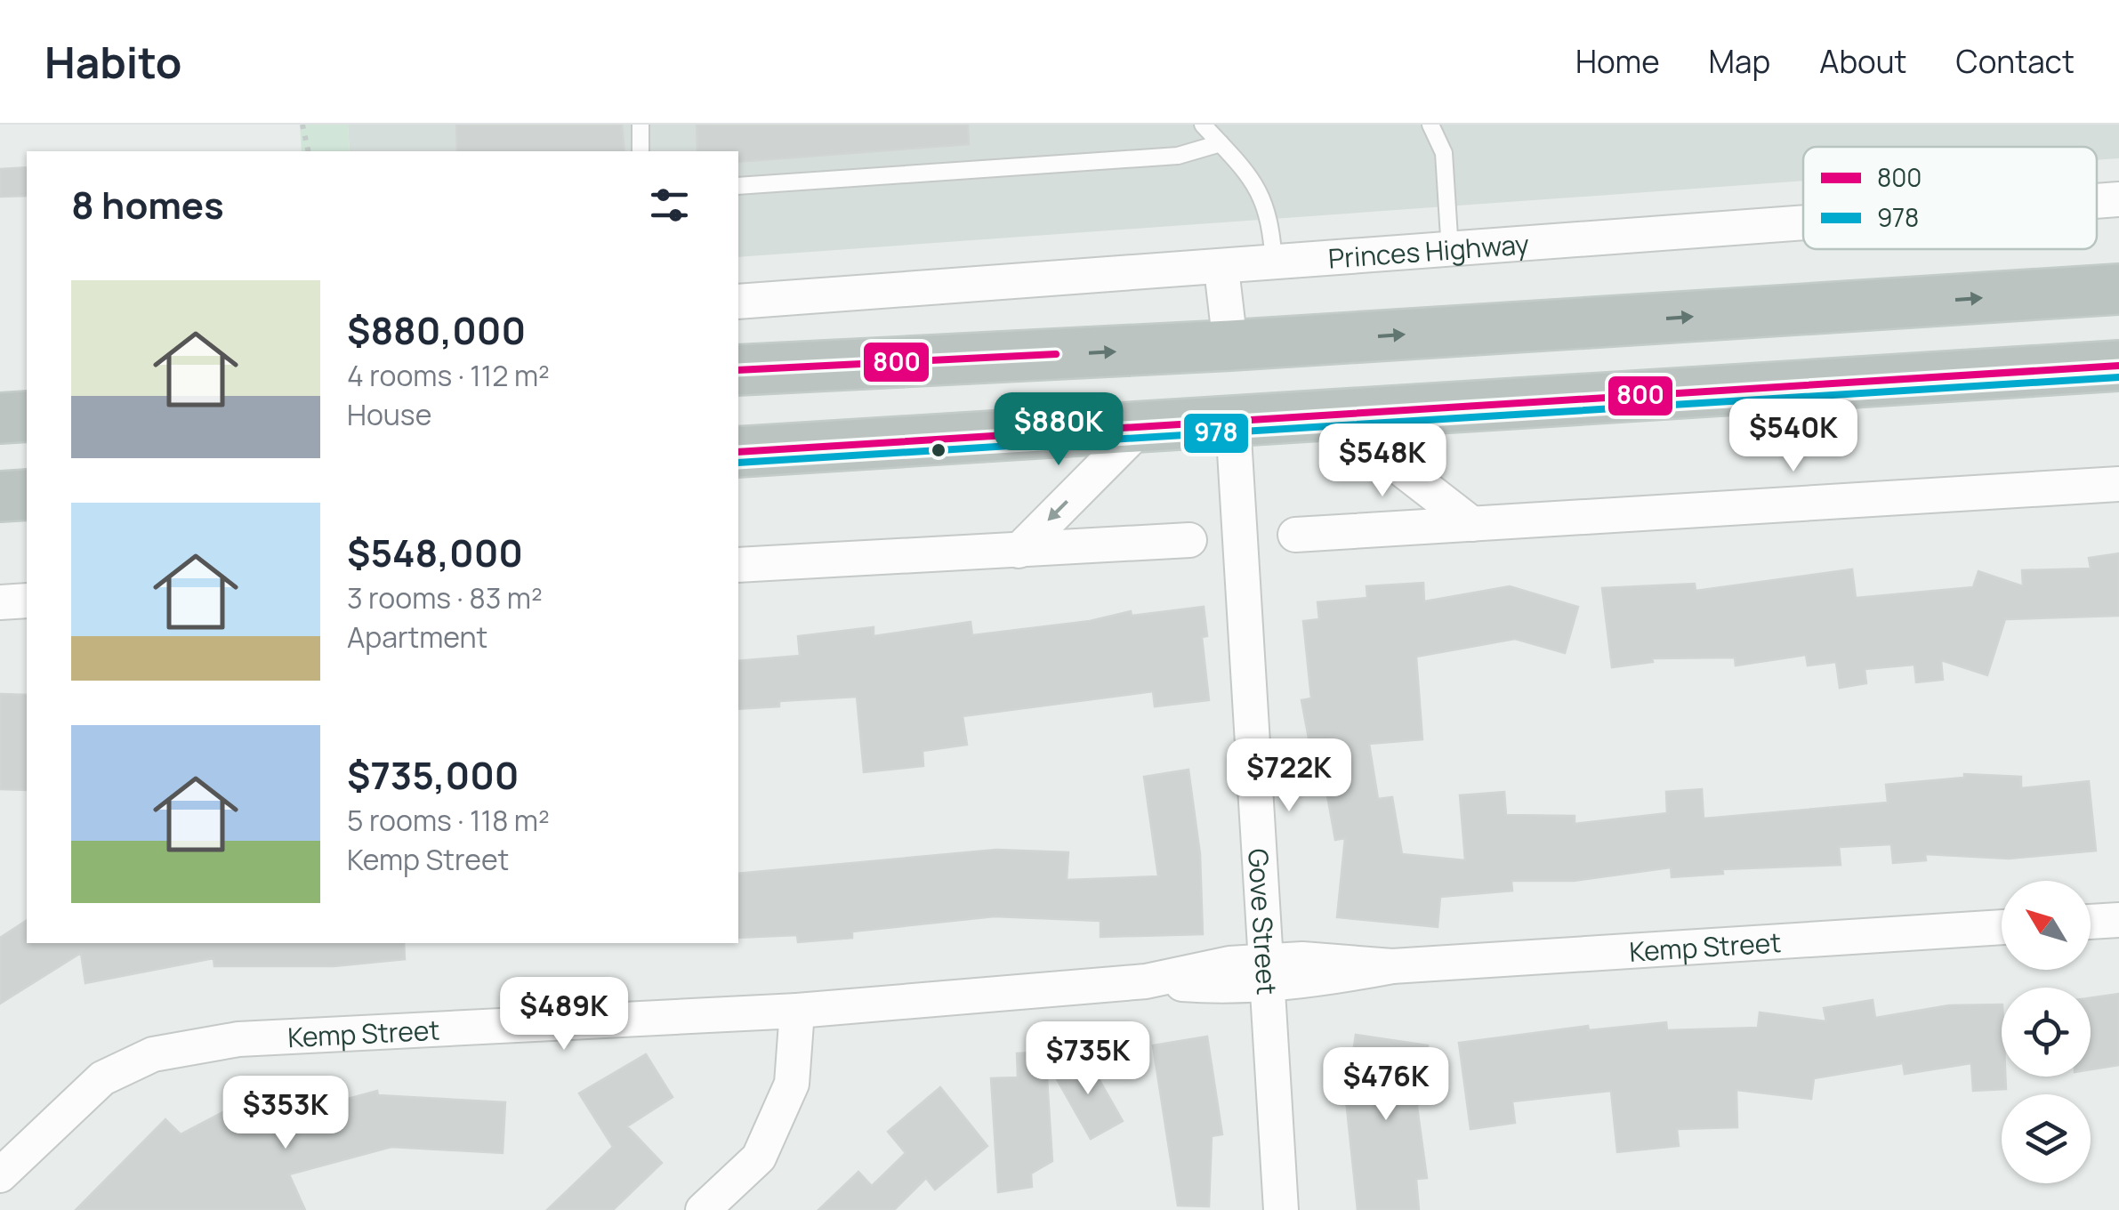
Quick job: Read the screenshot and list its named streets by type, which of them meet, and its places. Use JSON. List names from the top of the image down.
{
  "streets": {
    "street": ["Princes Highway", "Gove Street", "Kemp Street"]
  },
  "crossings": [
    ["Gove Street", "Kemp Street"]
  ],
  "lines": ["transit line 800", "transit line 978"],
  "legend": ["800", "978"],
  "north": "top left",
  "page": {
    "header": "Habito",
    "nav": [
      "Home",
      "Map",
      "About",
      "Contact"
    ],
    "heading": "8 homes",
    "list": [
      {
        "name": "$880,000",
        "note": "4 rooms · 112 m² · House"
      },
      {
        "name": "$548,000",
        "note": "3 rooms · 83 m² · Apartment"
      },
      {
        "name": "$735,000",
        "note": "5 rooms · 118 m² · Kemp Street"
      }
    ],
    "price": [
      "$880K",
      "$540K",
      "$548K",
      "$722K",
      "$489K",
      "$735K",
      "$476K",
      "$353K"
    ]
  }
}
